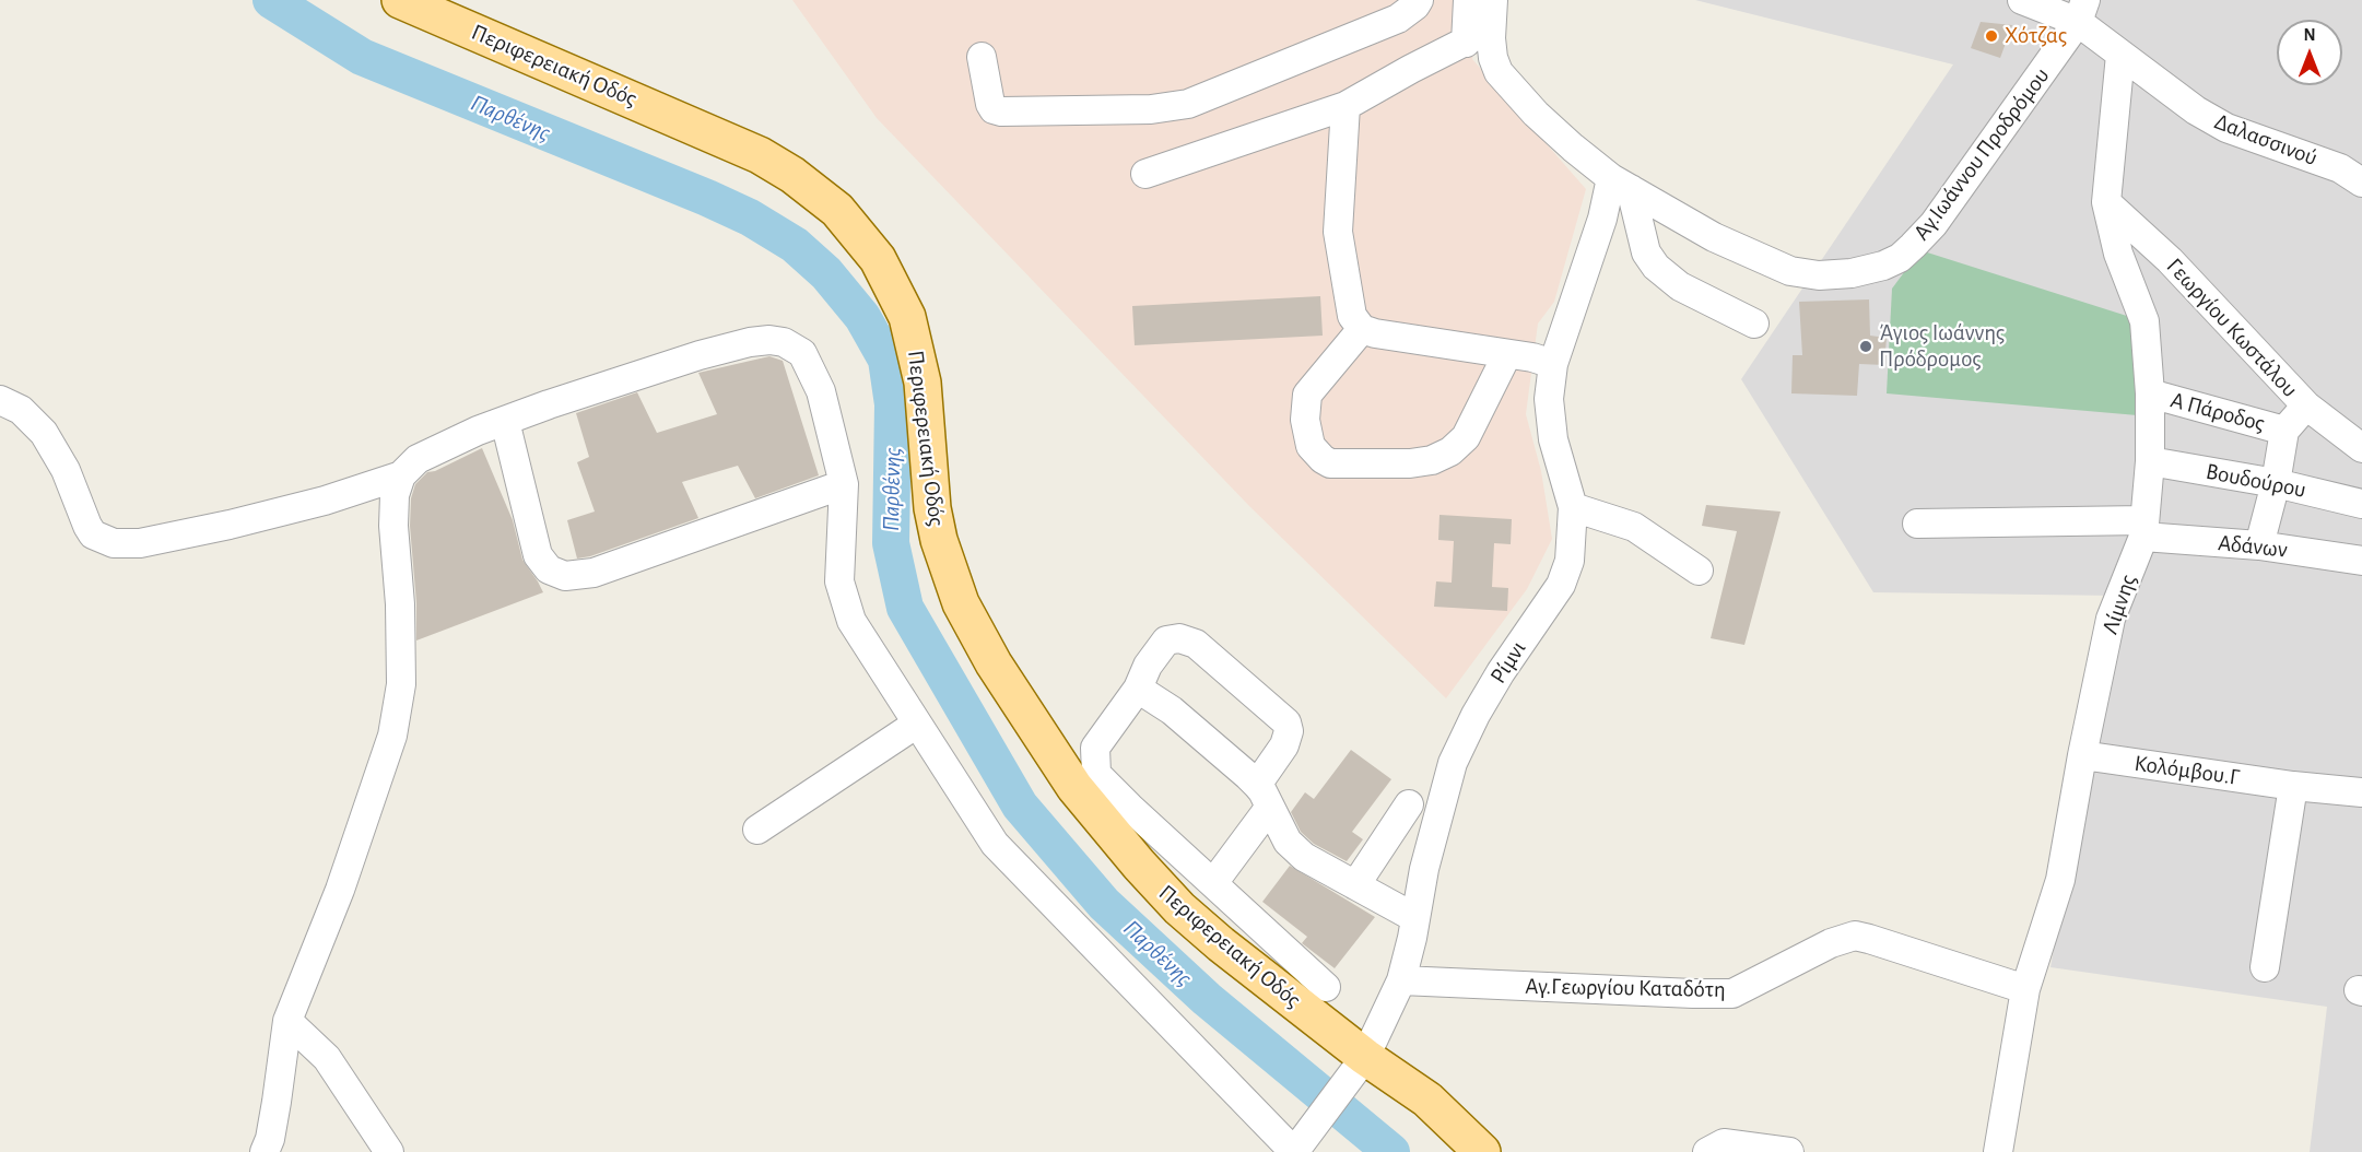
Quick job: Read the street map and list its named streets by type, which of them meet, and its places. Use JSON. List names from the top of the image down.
{
  "streets": {
    "main road": ["Περιφερειακή Οδός"],
    "street": [
      "Δαλασσινού",
      "Αγ.Ιωάννου Προδρόμου",
      "Γεωργίου Κωστάλου",
      "Α Πάροδος",
      "Βουδούρου",
      "Αδάνων",
      "Λίμνης",
      "Ρίμνι",
      "Κολόμβου.Γ",
      "Αγ.Γεωργίου Καταδότη"
    ]
  },
  "crossings": [
    ["Περιφερειακή Οδός", "Ρίμνι"],
    ["Δαλασσινού", "Αγ.Ιωάννου Προδρόμου"],
    ["Δαλασσινού", "Λίμνης"],
    ["Αγ.Ιωάννου Προδρόμου", "Ρίμνι"],
    ["Γεωργίου Κωστάλου", "Λίμνης"],
    ["Α Πάροδος", "Λίμνης"],
    ["Βουδούρου", "Λίμνης"],
    ["Αδάνων", "Λίμνης"],
    ["Λίμνης", "Κολόμβου.Γ"],
    ["Λίμνης", "Αγ.Γεωργίου Καταδότη"],
    ["Ρίμνι", "Αγ.Γεωργίου Καταδότη"]
  ],
  "water": ["Παρθένης"],
  "places": ["Χότζας", "Άγιος Ιωάννης Πρόδρομος"],
  "north": "top"
}
